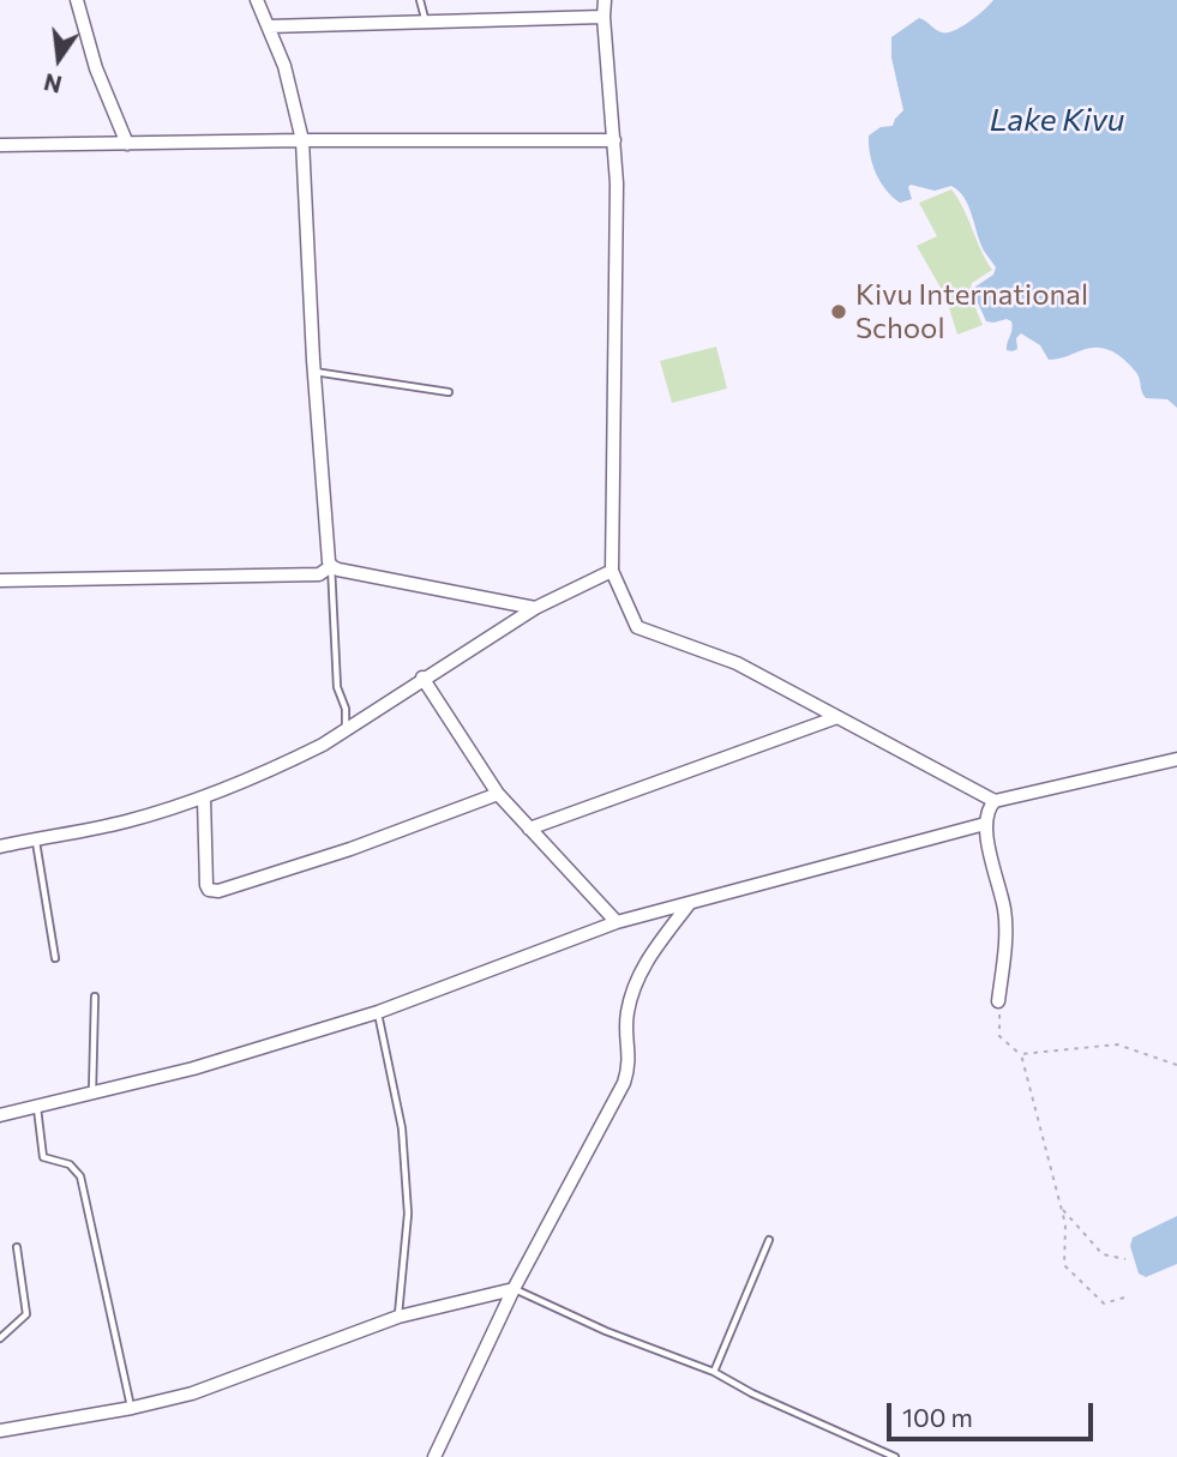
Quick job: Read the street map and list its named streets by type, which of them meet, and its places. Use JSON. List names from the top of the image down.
{
  "water": ["Lake Kivu"],
  "places": ["Kivu International School"],
  "scale_bar": "100 m",
  "north": "bottom"
}
